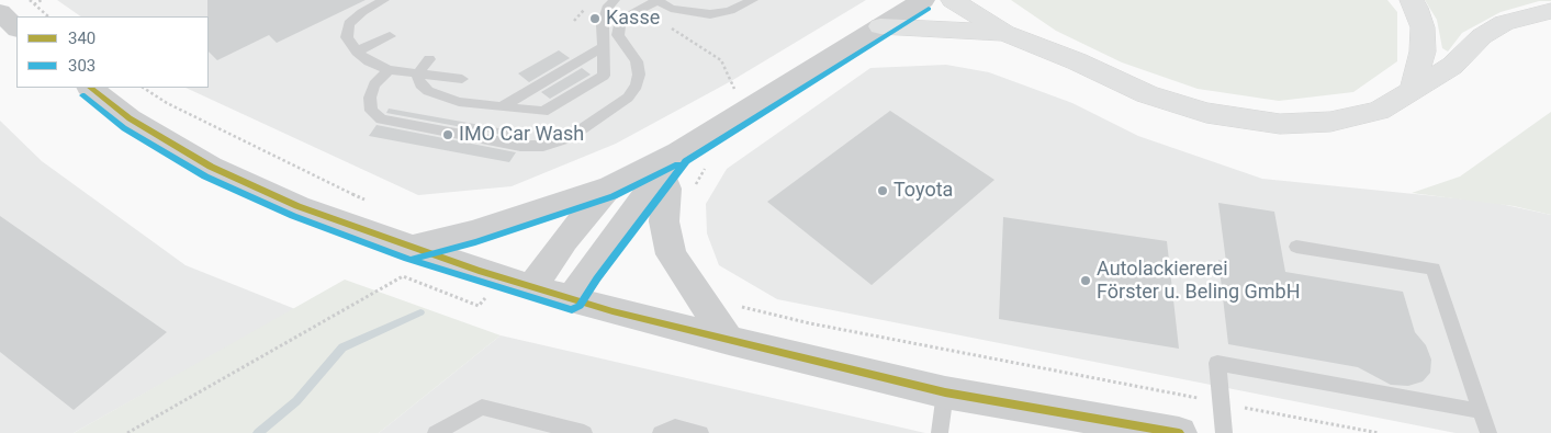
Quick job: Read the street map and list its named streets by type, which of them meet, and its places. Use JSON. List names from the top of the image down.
{
  "places": [
    "Kasse",
    "IMO Car Wash",
    "Toyota",
    "Autolackiererei Förster u. Beling GmbH"
  ],
  "lines": ["transit line 303", "transit line 340"],
  "legend": ["340", "303"]
}
